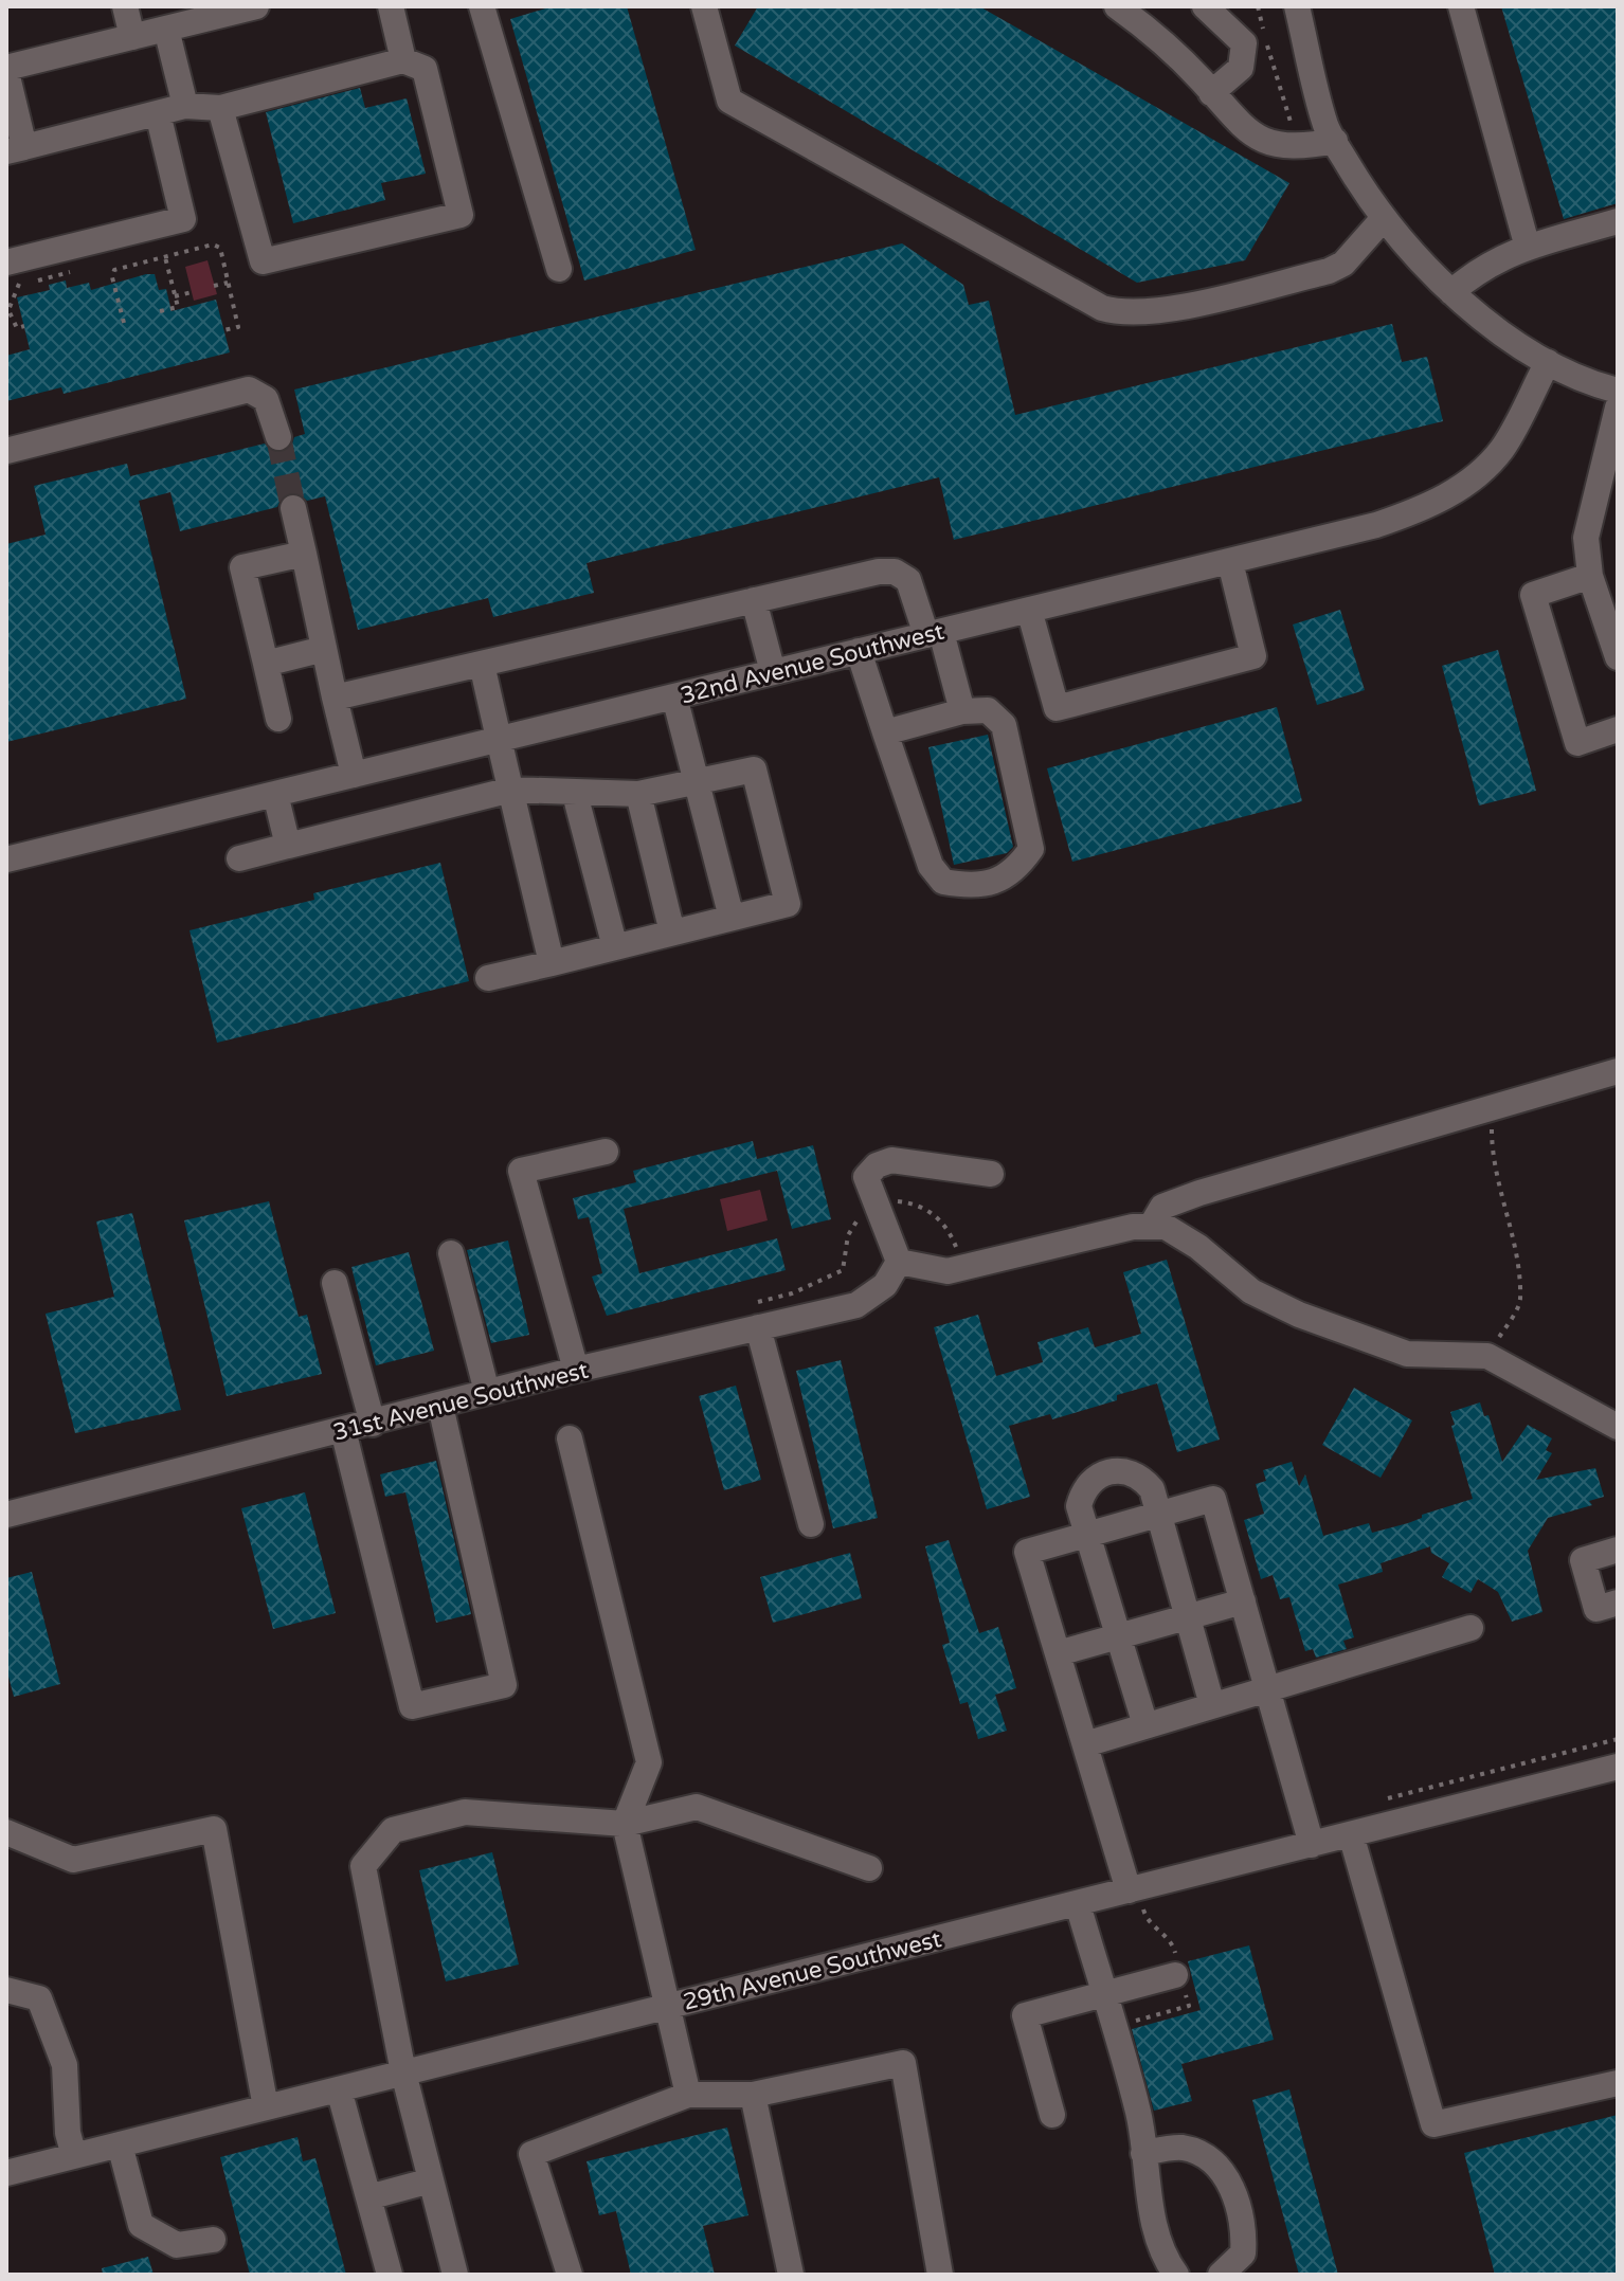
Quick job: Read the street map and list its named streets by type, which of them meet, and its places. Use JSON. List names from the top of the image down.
{
  "streets": {
    "street": ["32nd Avenue Southwest", "31st Avenue Southwest", "29th Avenue Southwest"]
  }
}
